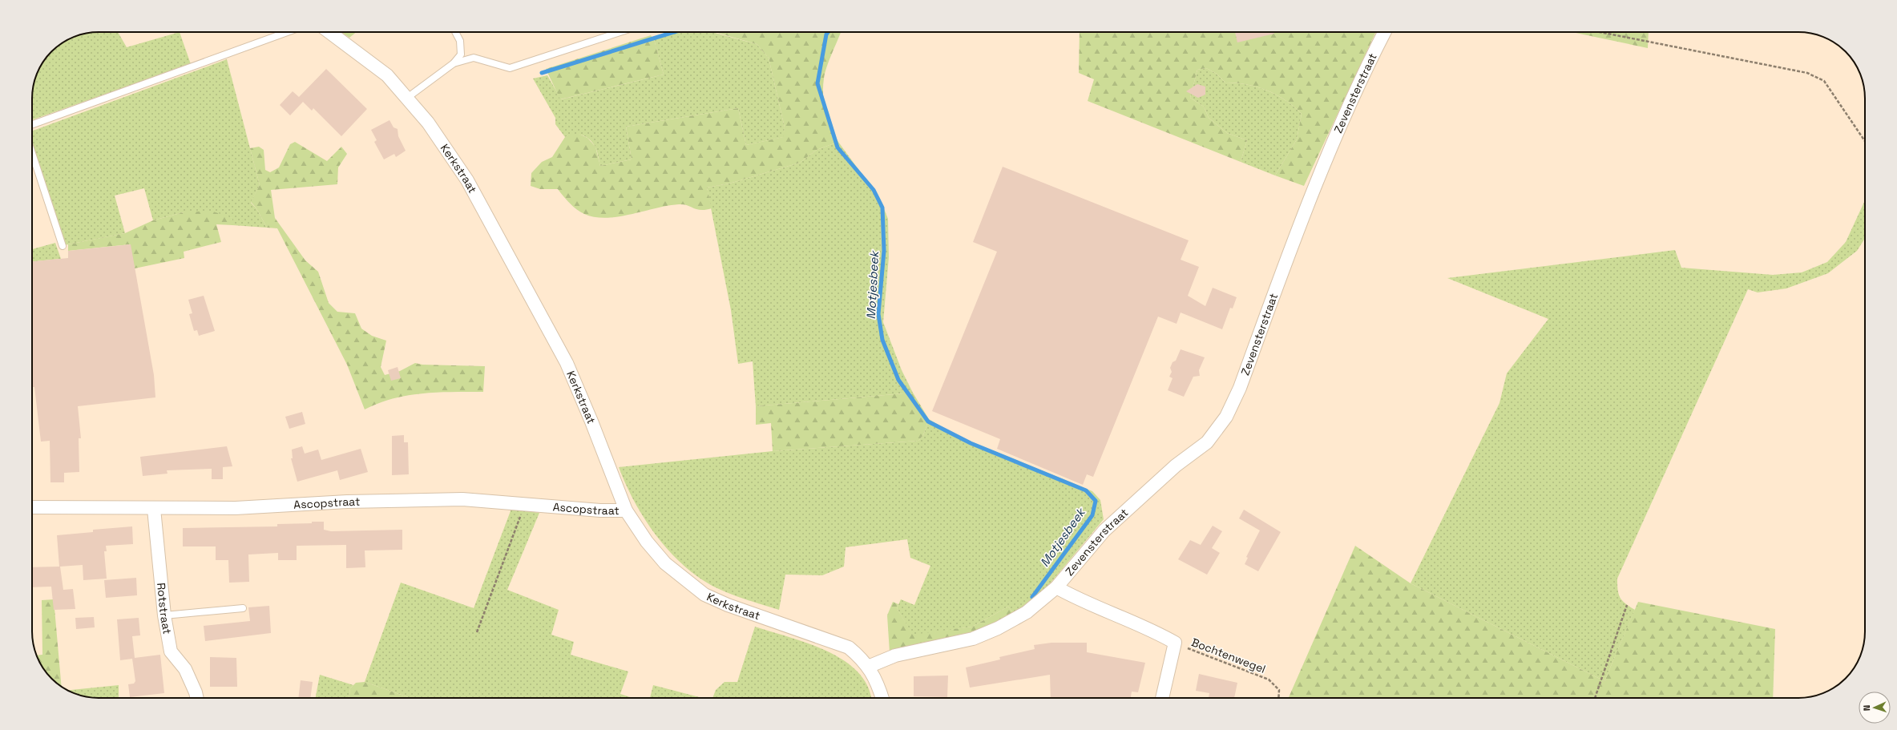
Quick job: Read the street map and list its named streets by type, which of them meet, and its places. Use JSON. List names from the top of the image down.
{
  "streets": {
    "street": [
      "Zevensterstraat",
      "Kerkstraat",
      "Ascopstraat",
      "Rotstraat"
    ],
    "path": ["Bochtenwegel"]
  },
  "crossings": [
    ["Zevensterstraat", "Kerkstraat"],
    ["Zevensterstraat", "Bochtenwegel"],
    ["Kerkstraat", "Ascopstraat"],
    ["Ascopstraat", "Rotstraat"]
  ],
  "water": ["Motjesbeek"],
  "north": "left"
}
